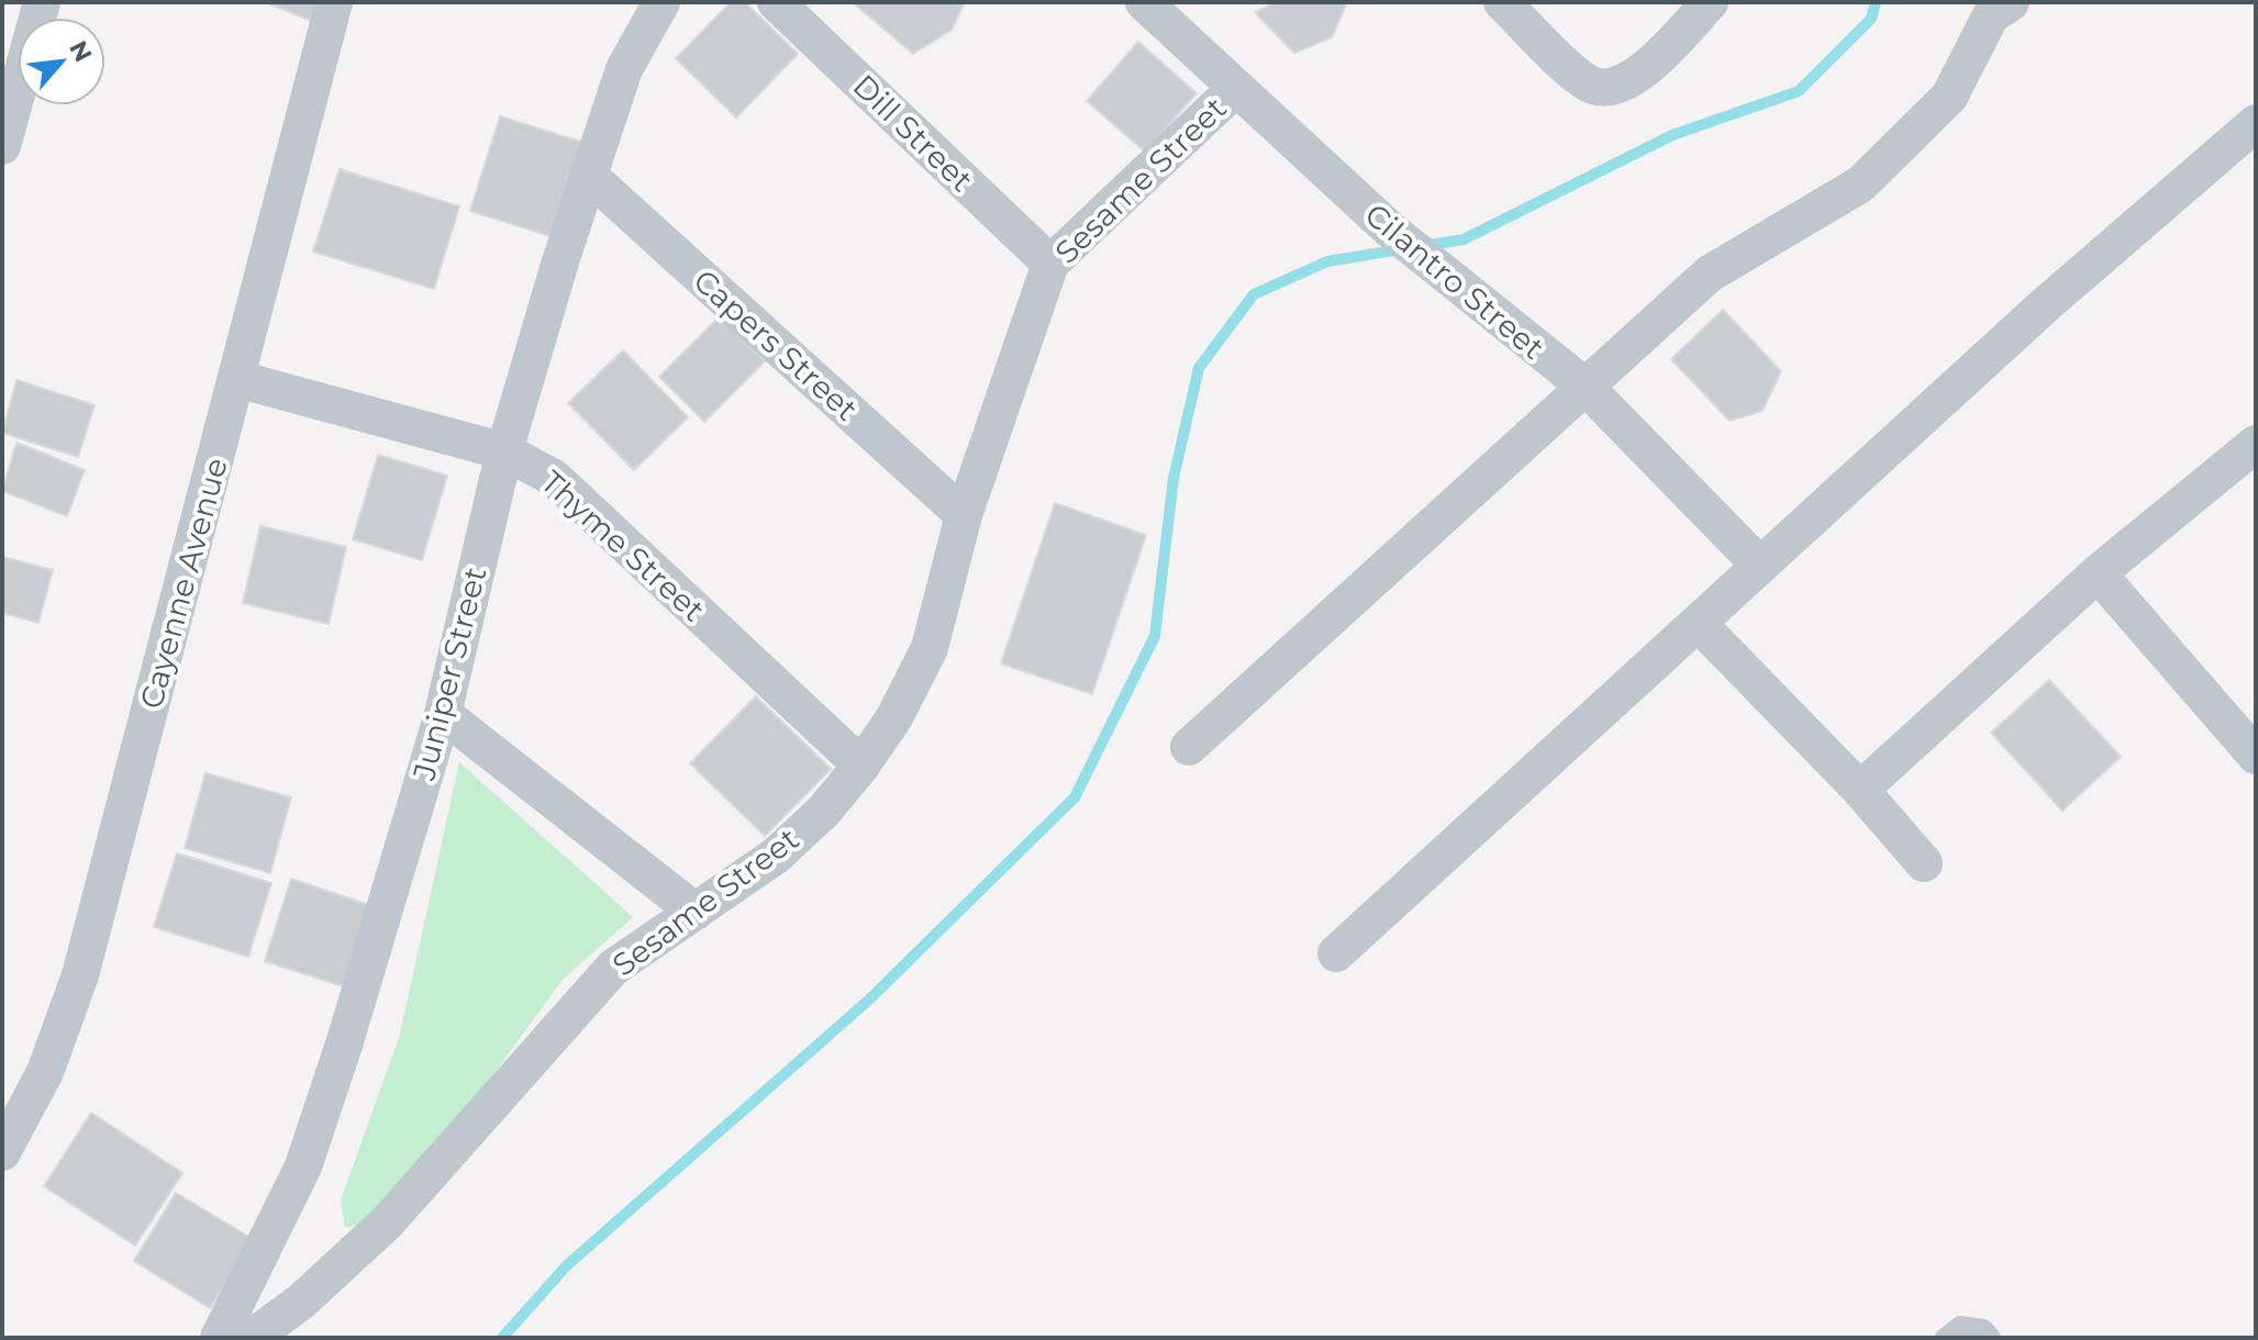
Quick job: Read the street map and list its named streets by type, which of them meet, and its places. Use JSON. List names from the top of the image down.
{
  "streets": {
    "street": [
      "Dill Street",
      "Sesame Street",
      "Cilantro Street",
      "Capers Street",
      "Thyme Street",
      "Cayenne Avenue",
      "Juniper Street"
    ]
  },
  "crossings": [
    ["Dill Street", "Sesame Street"],
    ["Sesame Street", "Cilantro Street"],
    ["Sesame Street", "Capers Street"],
    ["Sesame Street", "Thyme Street"],
    ["Capers Street", "Juniper Street"],
    ["Thyme Street", "Cayenne Avenue"],
    ["Thyme Street", "Juniper Street"]
  ],
  "north": "top right"
}
